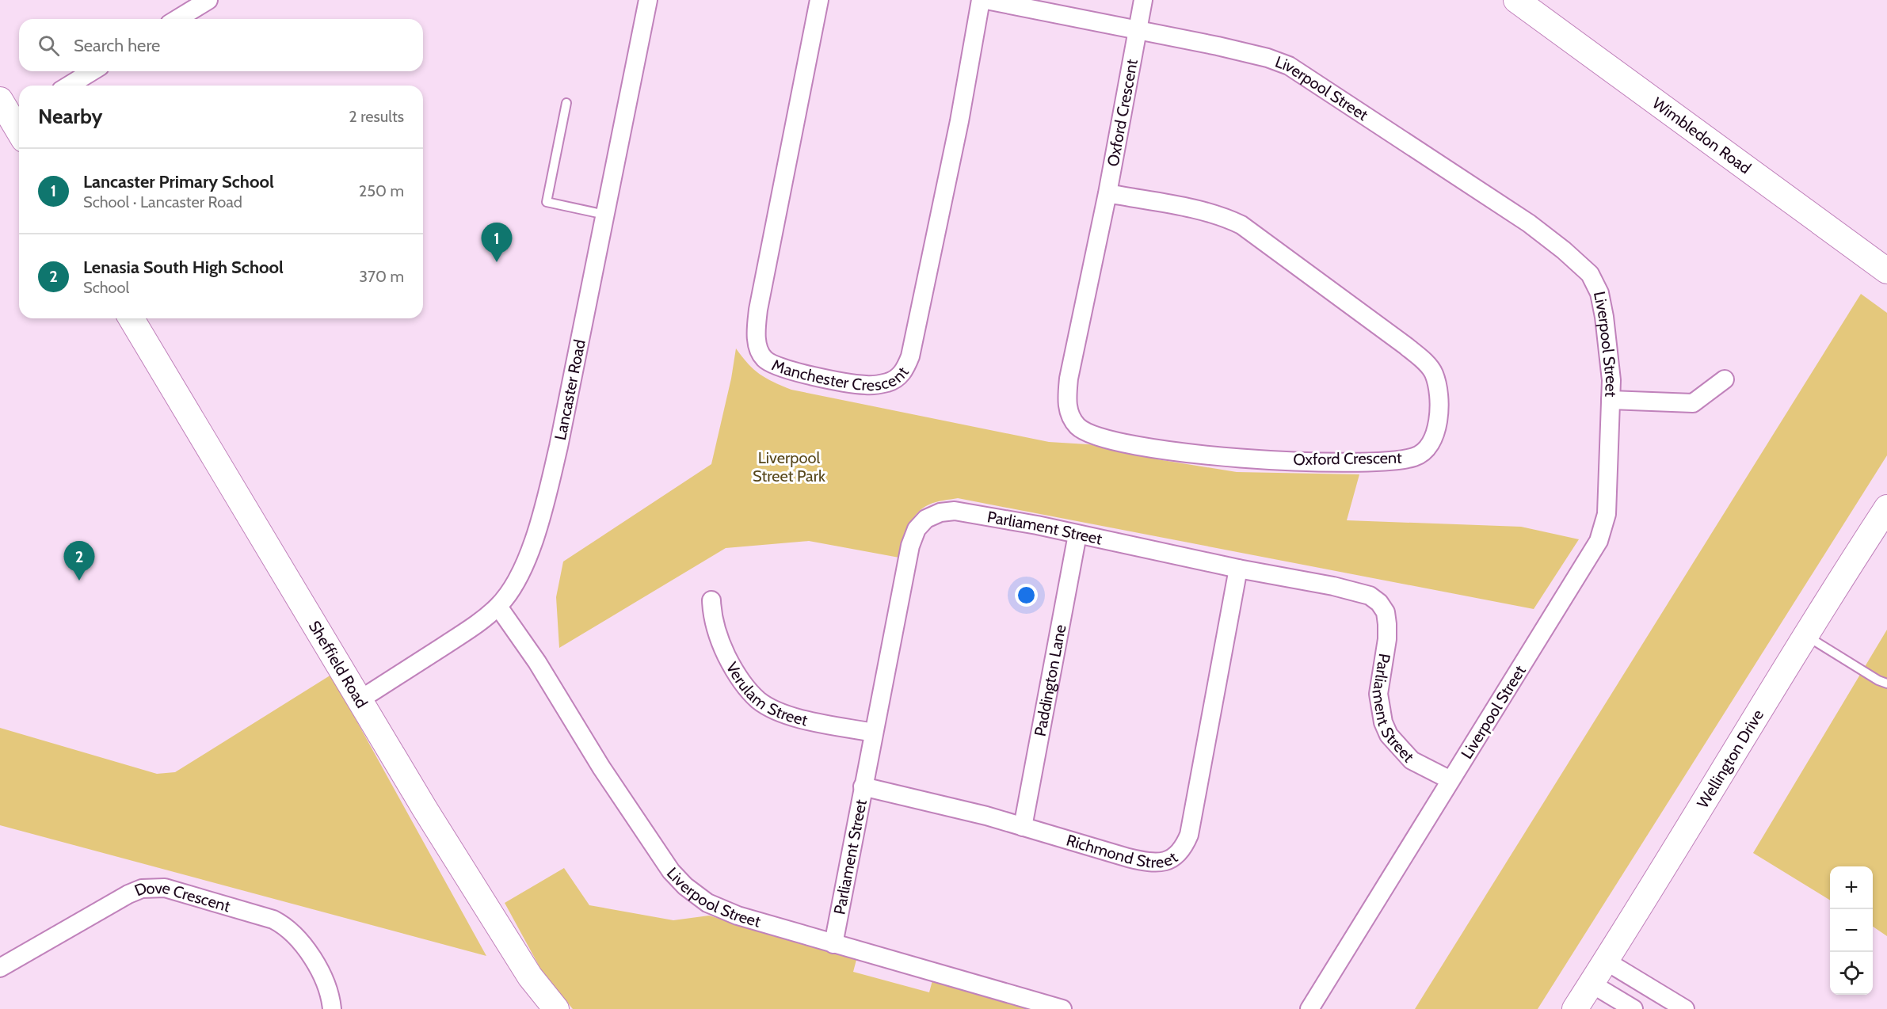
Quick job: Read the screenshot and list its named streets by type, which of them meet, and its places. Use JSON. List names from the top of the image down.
{
  "streets": {
    "street": [
      "Liverpool Street",
      "Oxford Crescent",
      "Wimbledon Road",
      "Manchester Crescent",
      "Lancaster Road",
      "Parliament Street",
      "Sheffield Road",
      "Paddington Lane",
      "Verulam Street",
      "Wellington Drive",
      "Richmond Street",
      "Dove Crescent"
    ]
  },
  "crossings": [
    ["Liverpool Street", "Oxford Crescent"],
    ["Liverpool Street", "Lancaster Road"],
    ["Liverpool Street", "Parliament Street"],
    ["Lancaster Road", "Sheffield Road"],
    ["Parliament Street", "Paddington Lane"],
    ["Parliament Street", "Verulam Street"],
    ["Parliament Street", "Richmond Street"],
    ["Paddington Lane", "Richmond Street"]
  ],
  "parks": ["Liverpool Street Park"],
  "page": {
    "search": "Search here",
    "heading": ["Nearby", "2 results"],
    "list": [
      {
        "mark": "1",
        "name": "Lancaster Primary School",
        "note": "School · Lancaster Road",
        "value": "250 m"
      },
      {
        "mark": "2",
        "name": "Lenasia South High School",
        "note": "School",
        "value": "370 m"
      }
    ],
    "pins": ["1", "2"],
    "map_buttons": ["+", "−"]
  }
}
